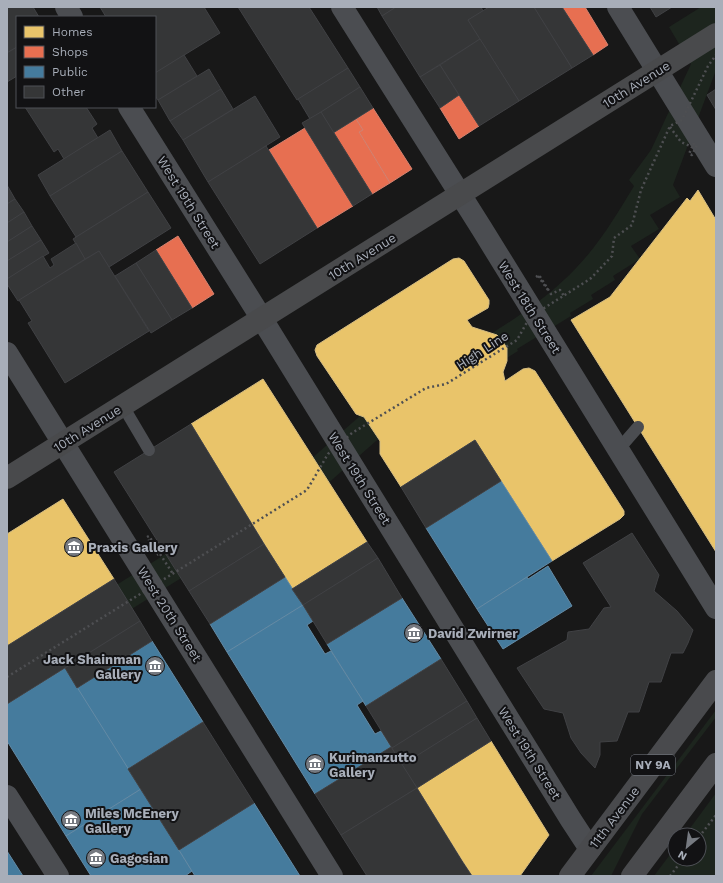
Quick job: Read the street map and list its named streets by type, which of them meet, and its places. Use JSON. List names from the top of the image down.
{
  "streets": {
    "highway": ["NY 9A", "11th Avenue"],
    "main road": ["10th Avenue"],
    "street": ["West 19th Street", "West 18th Street", "West 20th Street"],
    "path": ["High Line"]
  },
  "crossings": [
    ["10th Avenue", "West 19th Street"],
    ["10th Avenue", "West 18th Street"],
    ["10th Avenue", "West 20th Street"],
    ["West 19th Street", "11th Avenue"]
  ],
  "places": {
    "museum": [
      "Praxis Gallery",
      "David Zwirner",
      "Jack Shainman Gallery",
      "Kurimanzutto Gallery",
      "Miles McEnery Gallery",
      "Gagosian"
    ]
  },
  "legend": [
    "Homes",
    "Shops",
    "Public",
    "Other"
  ],
  "north": "bottom left"
}
